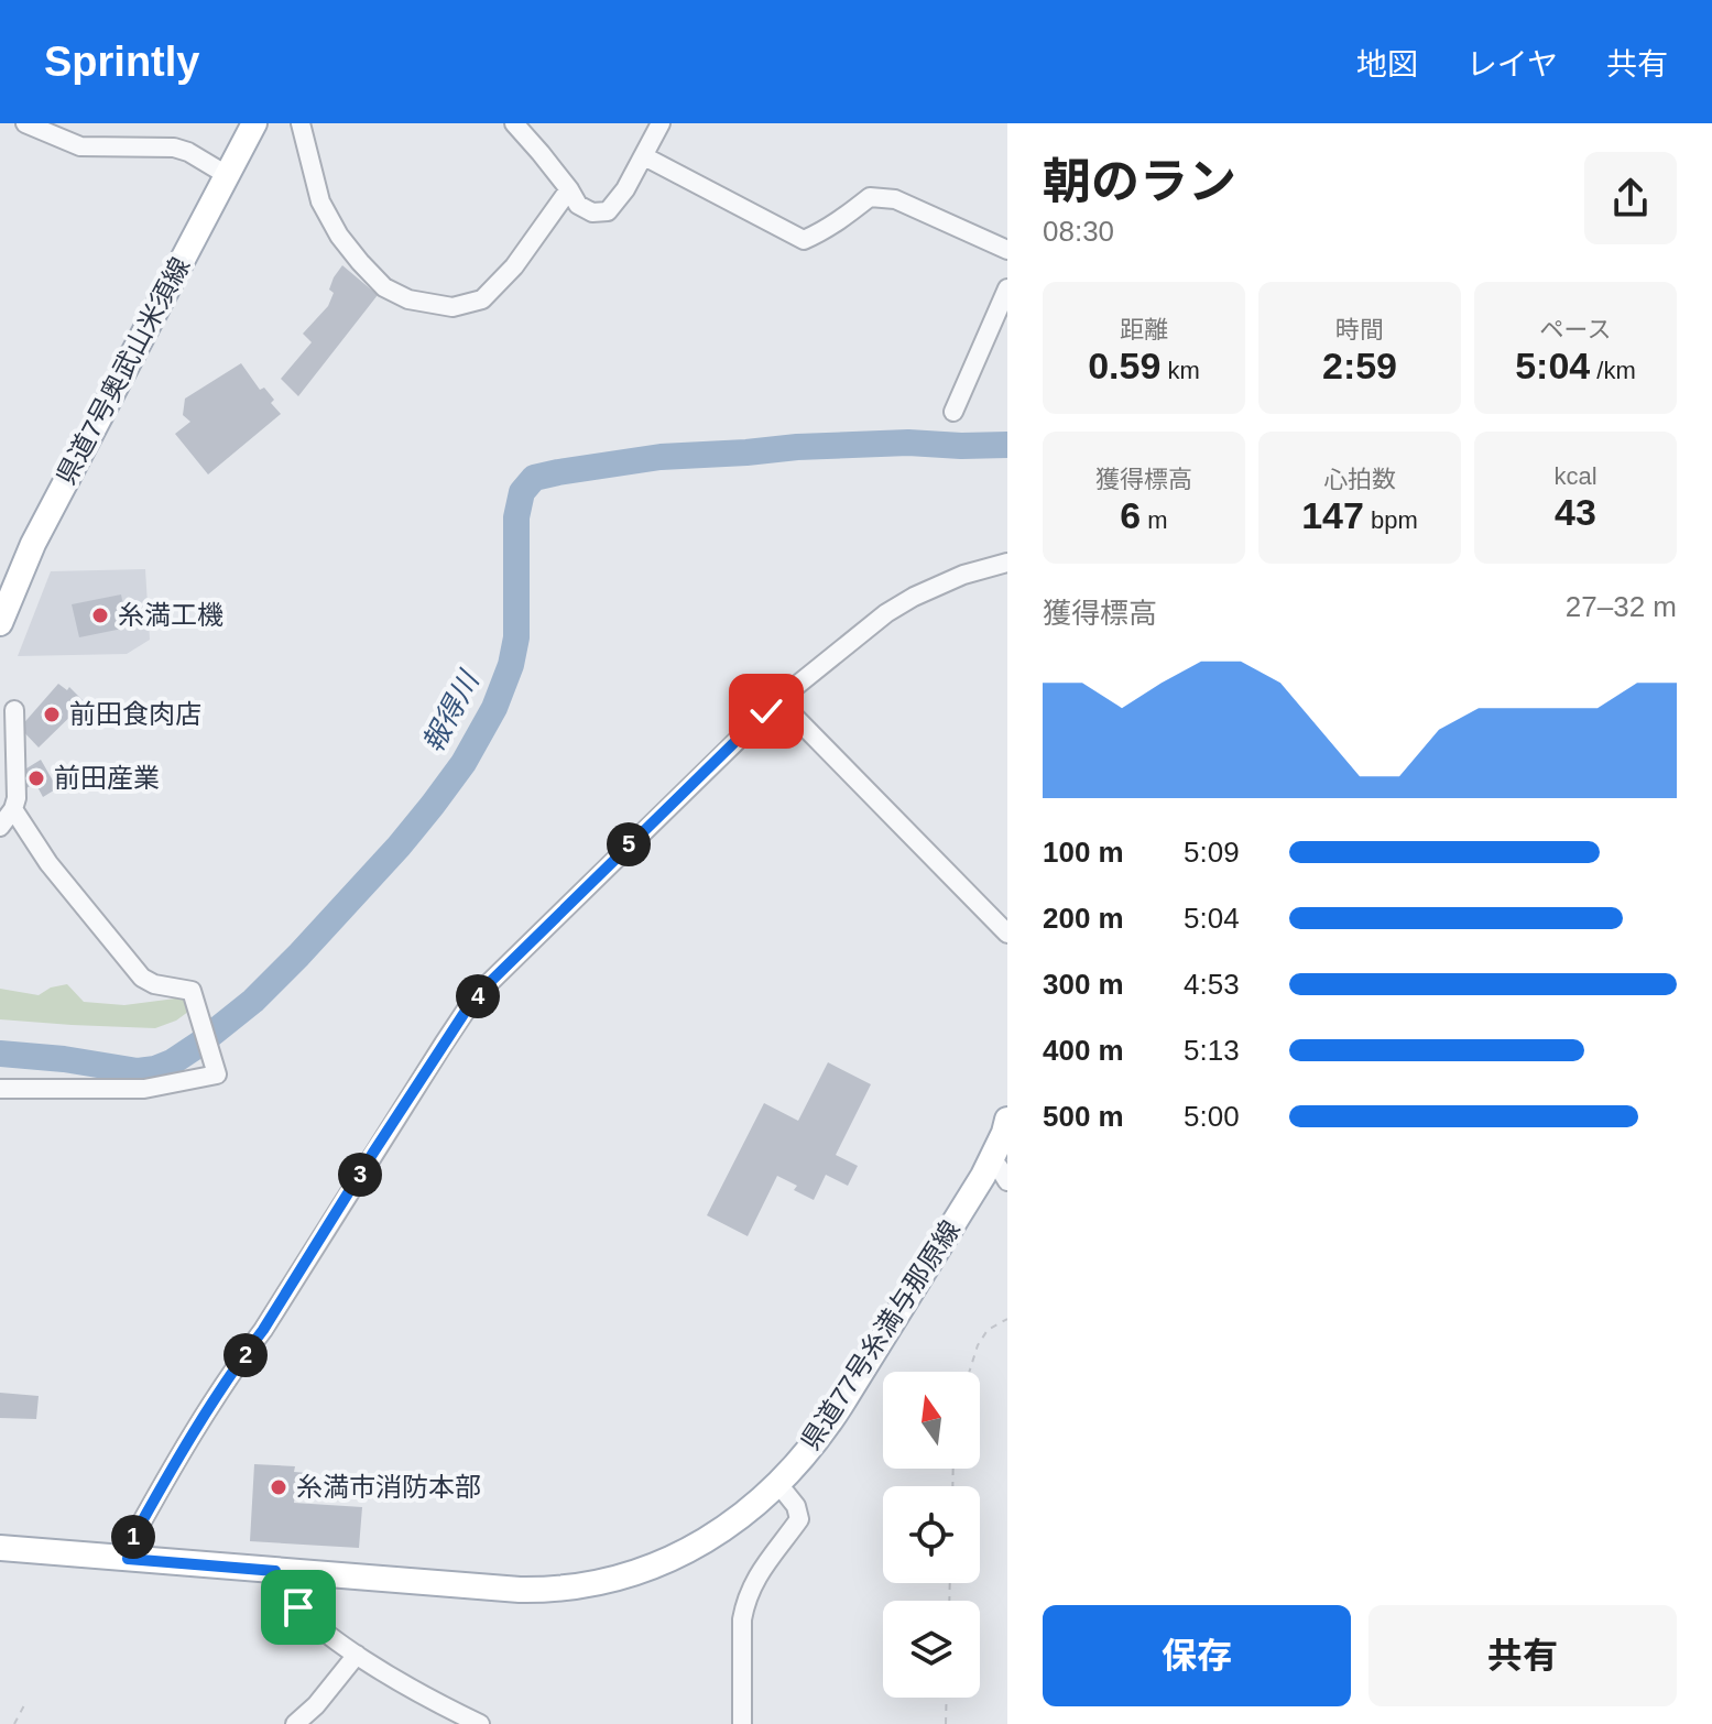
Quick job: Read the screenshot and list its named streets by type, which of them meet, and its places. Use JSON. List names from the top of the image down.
{
  "streets": {
    "main road": ["県道7号奥武山米須線", "県道77号糸満与那原線"]
  },
  "water": ["報得川"],
  "places": [
    "糸満工機",
    "前田食肉店",
    "前田産業",
    "糸満市消防本部"
  ],
  "north": "top",
  "page": {
    "header": "Sprintly",
    "nav": ["地図", "レイヤ", "共有"],
    "heading": ["朝のラン", "08:30"],
    "stats": [
      ["距離", "0.59 km"],
      ["時間", "2:59"],
      ["ペース", "5:04 /km"],
      ["獲得標高", "6 m"],
      ["心拍数", "147 bpm"],
      ["kcal", "43"]
    ],
    "chart": ["獲得標高", "27–32 m"],
    "list": [
      {
        "name": "100 m",
        "note": "5:09"
      },
      {
        "name": "200 m",
        "note": "5:04"
      },
      {
        "name": "300 m",
        "note": "4:53"
      },
      {
        "name": "400 m",
        "note": "5:13"
      },
      {
        "name": "500 m",
        "note": "5:00"
      }
    ],
    "pins": [
      "5",
      "4",
      "3",
      "2",
      "1"
    ],
    "buttons": ["保存", "共有"]
  }
}
